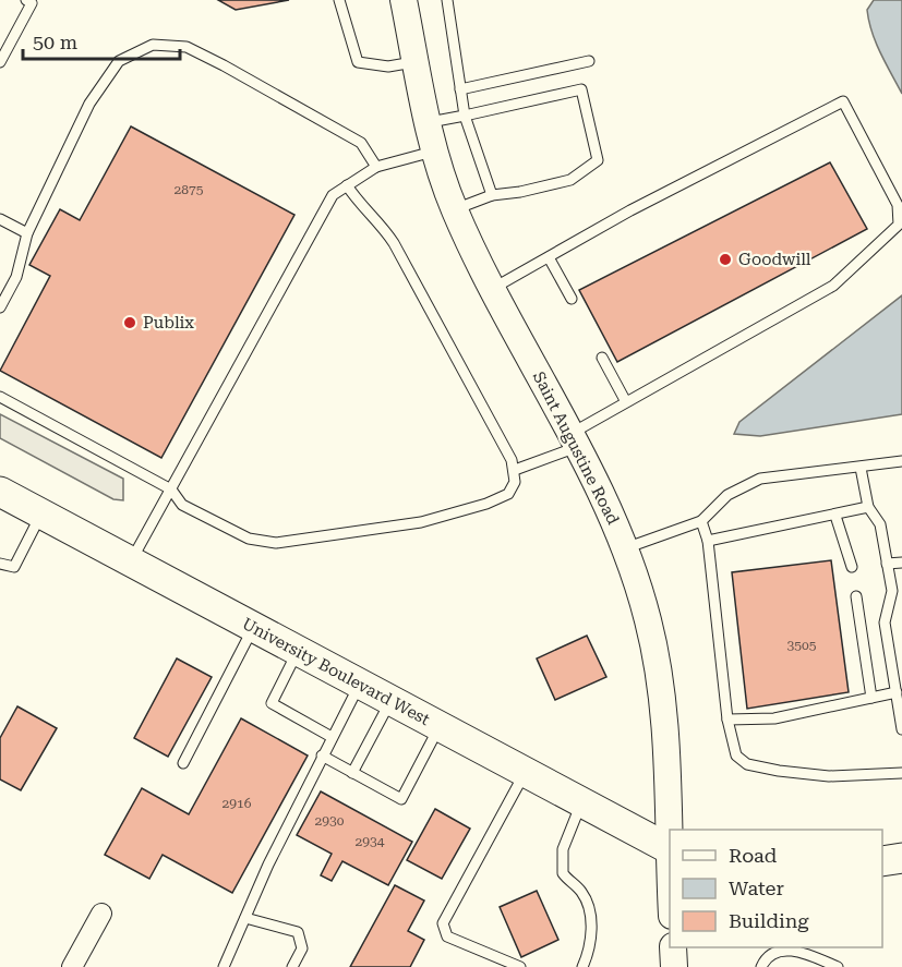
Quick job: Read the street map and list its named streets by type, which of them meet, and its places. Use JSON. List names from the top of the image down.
{
  "streets": {
    "main road": ["Saint Augustine Road", "University Boulevard West"]
  },
  "crossings": [
    ["Saint Augustine Road", "University Boulevard West"]
  ],
  "places": ["Goodwill", "Publix"],
  "house_numbers": [
    "2875",
    "3505",
    "2916",
    "2930",
    "2934"
  ],
  "legend": ["Road", "Water", "Building"],
  "scale_bar": "50 m"
}
